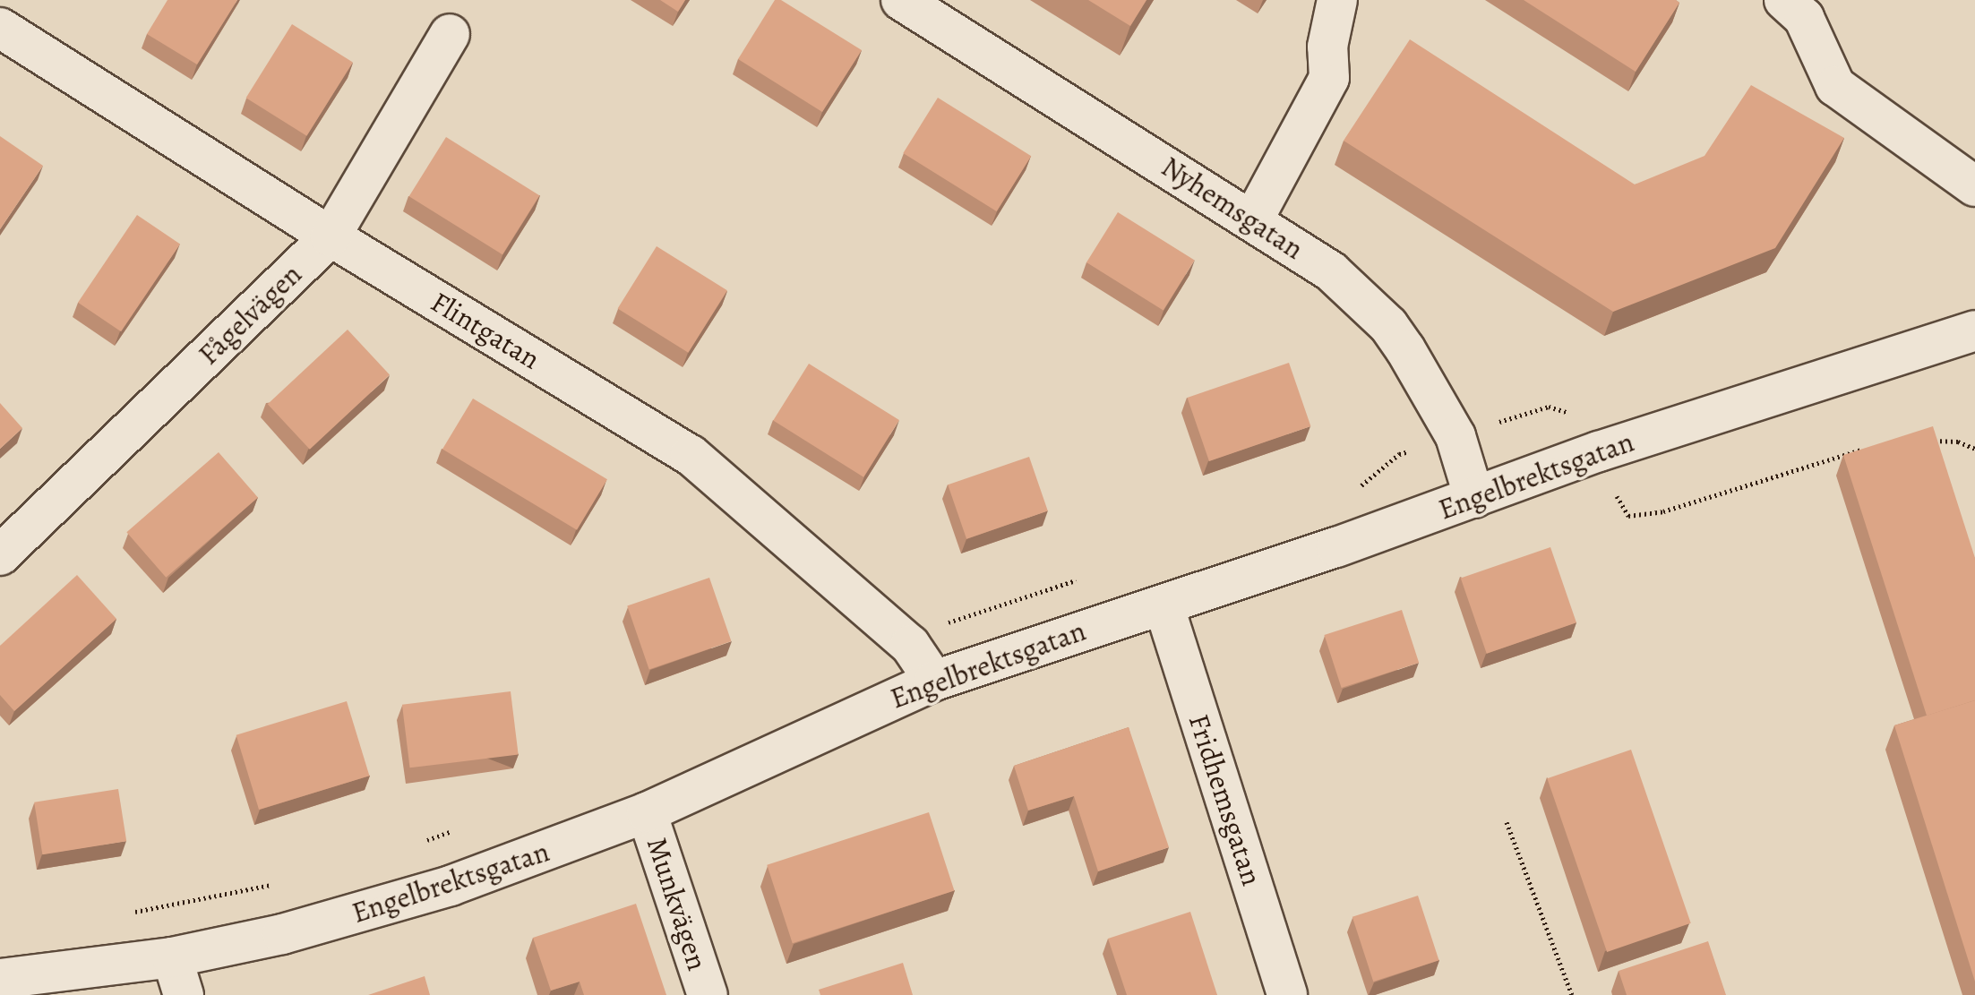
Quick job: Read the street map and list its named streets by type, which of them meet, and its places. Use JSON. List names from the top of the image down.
{
  "streets": {
    "street": [
      "Nyhemsgatan",
      "Fågelvägen",
      "Flintgatan",
      "Engelbrektsgatan",
      "Fridhemsgatan",
      "Munkvägen"
    ]
  },
  "crossings": [
    ["Nyhemsgatan", "Engelbrektsgatan"],
    ["Fågelvägen", "Flintgatan"],
    ["Flintgatan", "Engelbrektsgatan"],
    ["Engelbrektsgatan", "Fridhemsgatan"],
    ["Engelbrektsgatan", "Munkvägen"]
  ]
}
